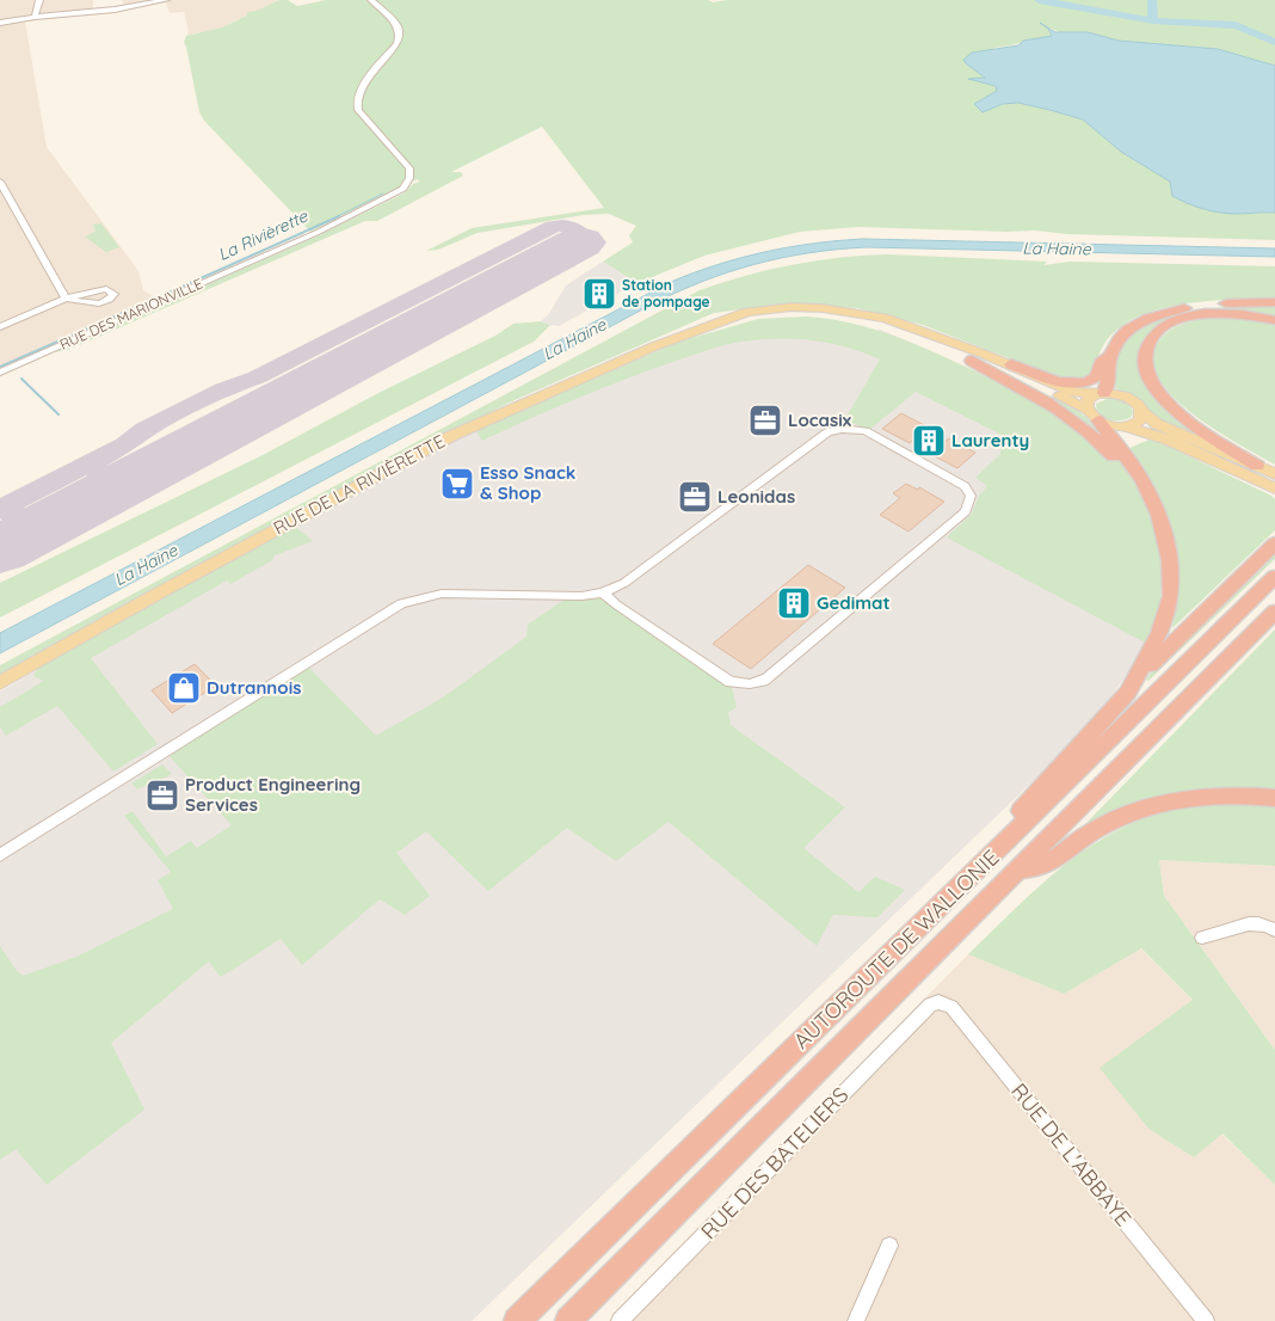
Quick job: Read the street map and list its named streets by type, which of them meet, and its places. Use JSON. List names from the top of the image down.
{
  "streets": {
    "highway": ["AUTOROUTE DE WALLONIE"],
    "main road": ["RUE DE LA RIVIÈRETTE"],
    "street": ["RUE DES MARIONVILLE", "RUE DE L'ABBAYE", "RUE DES BATELIERS"]
  },
  "crossings": [
    ["RUE DE L'ABBAYE", "RUE DES BATELIERS"]
  ],
  "water": ["La Rivièrette", "La Haine"],
  "places": {
    "building": ["Station de pompage", "Laurenty", "Gedimat"],
    "office": ["Locasix", "Leonidas", "Product Engineering Services"],
    "supermarket": ["Esso Snack & Shop"],
    "shop": ["Dutrannois"]
  }
}
